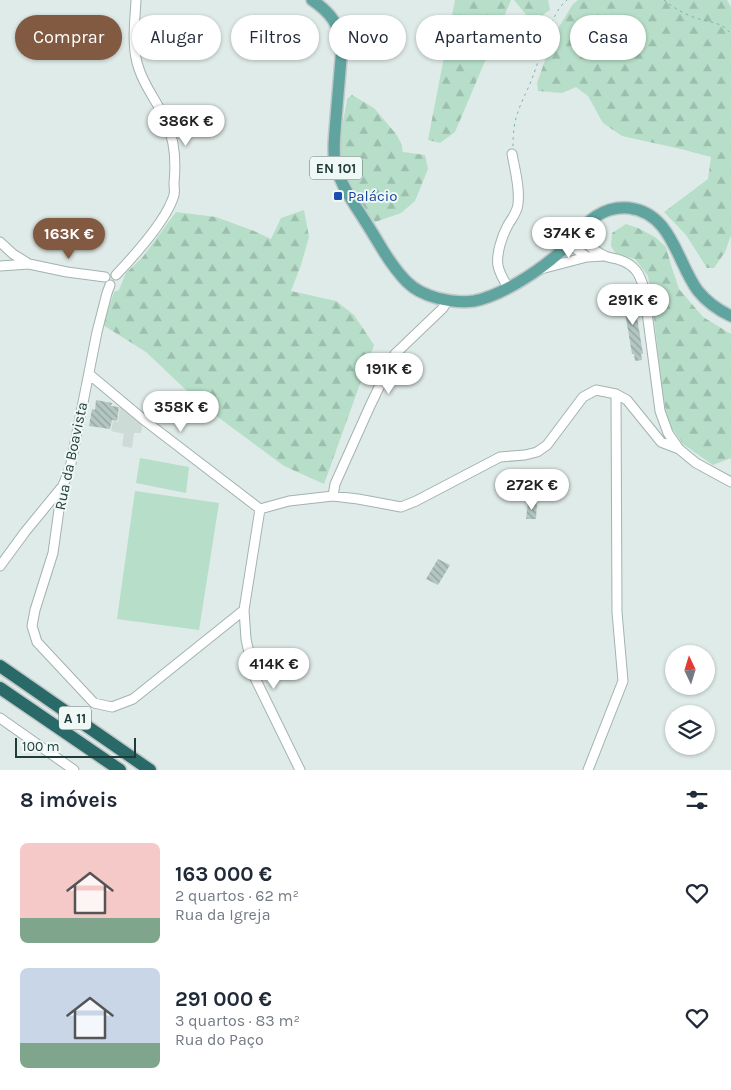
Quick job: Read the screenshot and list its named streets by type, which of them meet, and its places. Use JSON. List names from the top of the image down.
{
  "streets": {
    "highway": ["A 11"],
    "main road": ["EN 101"],
    "street": ["Rua da Boavista"]
  },
  "places": {
    "transit": ["Palácio"]
  },
  "scale_bar": "100 m",
  "north": "top",
  "page": {
    "chip": [
      "Comprar",
      "Alugar",
      "Filtros",
      "Novo",
      "Apartamento",
      "Casa"
    ],
    "price": [
      "386K €",
      "374K €",
      "163K €",
      "291K €",
      "191K €",
      "358K €",
      "272K €",
      "414K €"
    ],
    "scale": "100 m",
    "heading": "8 imóveis",
    "list": [
      {
        "name": "163 000 €",
        "note": "2 quartos · 62 m² · Rua da Igreja"
      },
      {
        "name": "291 000 €",
        "note": "3 quartos · 83 m² · Rua do Paço"
      }
    ]
  }
}
